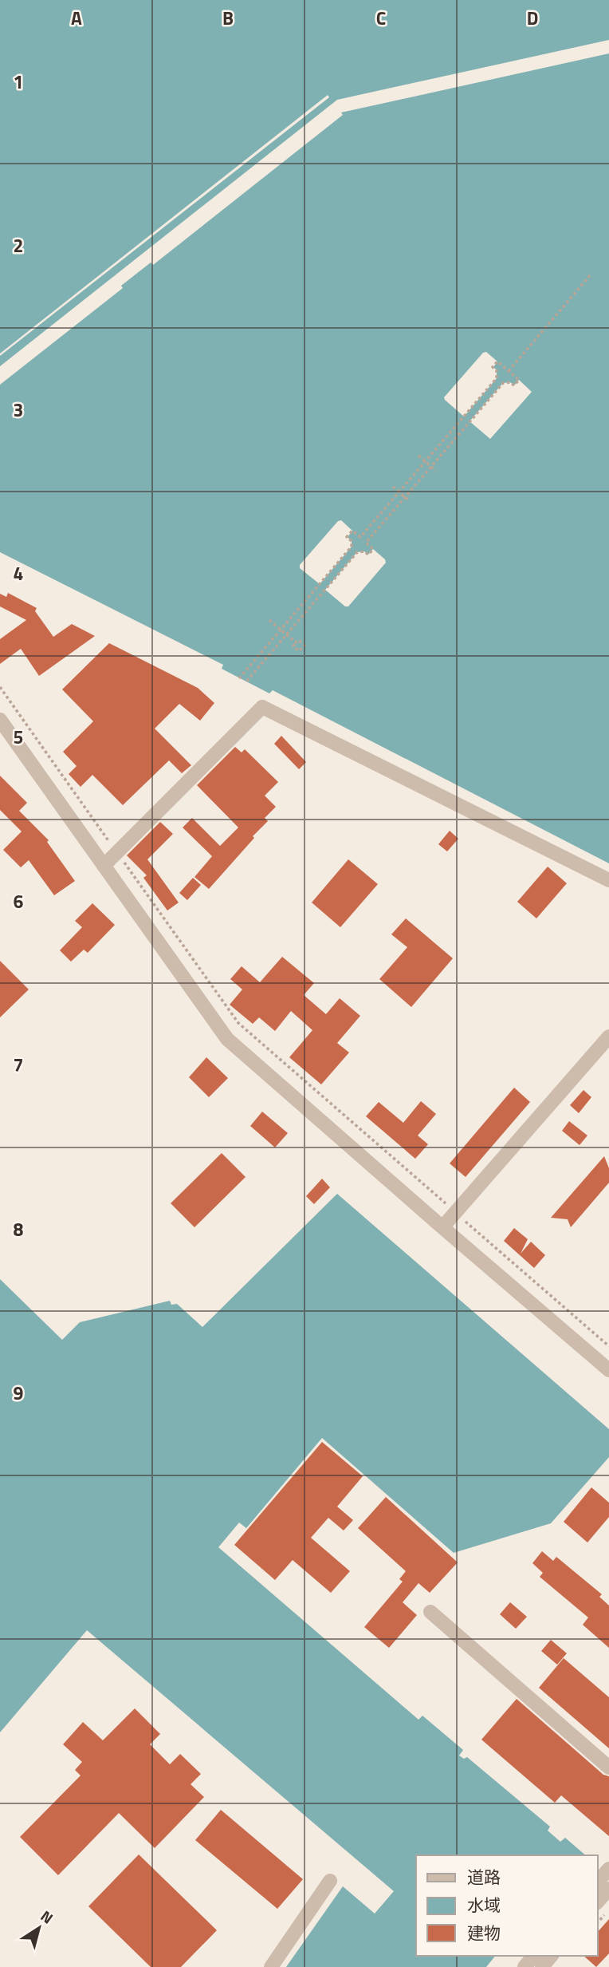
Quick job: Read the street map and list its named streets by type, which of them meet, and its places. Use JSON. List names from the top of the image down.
{
  "legend": ["道路", "水域", "建物"],
  "north": "top right",
  "grid": {
    "columns": [
      "A",
      "B",
      "C",
      "D"
    ],
    "rows": [
      "1",
      "2",
      "3",
      "4",
      "5",
      "6",
      "7",
      "8",
      "9"
    ]
  }
}
